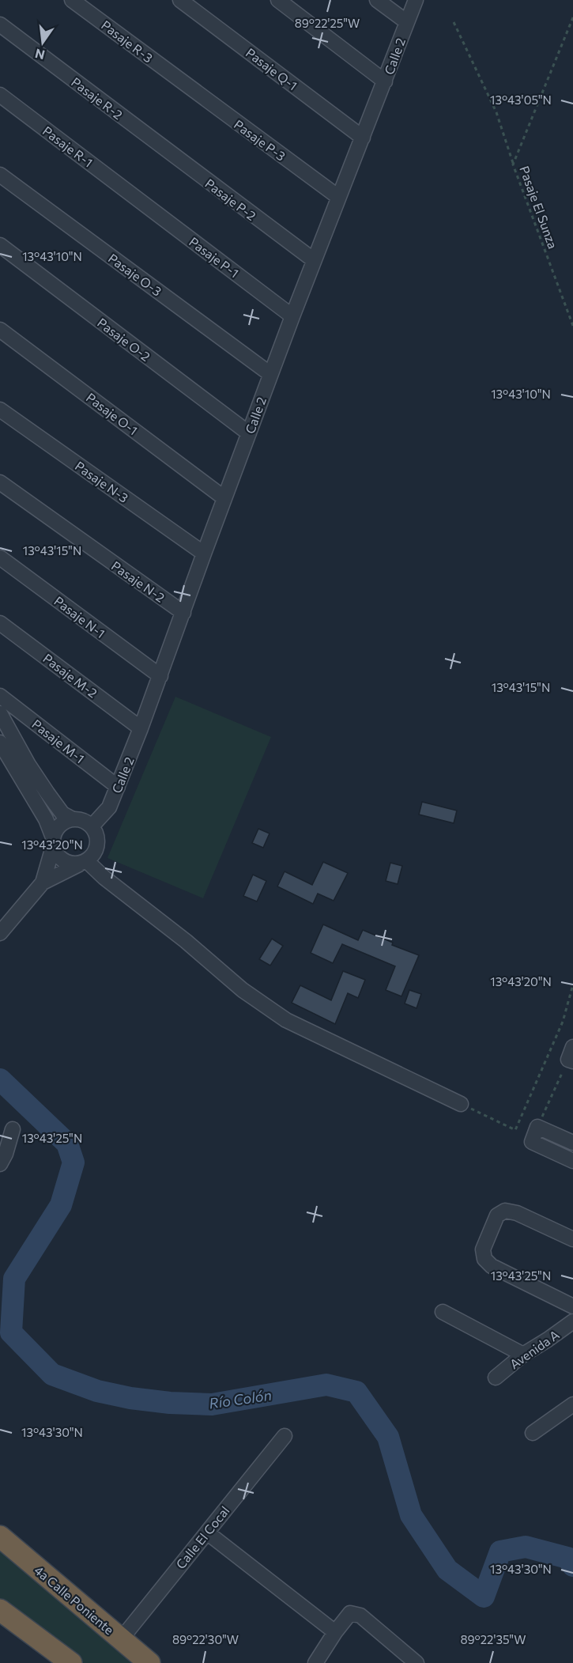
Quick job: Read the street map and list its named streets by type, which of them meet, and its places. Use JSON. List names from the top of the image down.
{
  "streets": {
    "highway": ["4a Calle Poniente"],
    "street": [
      "Pasaje R-3",
      "Calle 2",
      "Pasaje Q-1",
      "Pasaje R-2",
      "Pasaje P-3",
      "Pasaje R-1",
      "Pasaje P-2",
      "Pasaje P-1",
      "Pasaje O-3",
      "Pasaje O-2",
      "Pasaje O-1",
      "Pasaje N-3",
      "Pasaje N-2",
      "Pasaje N-1",
      "Pasaje M-2",
      "Pasaje M-1",
      "Avenida A",
      "Calle El Cocal"
    ],
    "path": ["Pasaje El Sunza"]
  },
  "crossings": [
    ["Pasaje R-3", "Pasaje P-3"],
    ["Calle 2", "Pasaje Q-1"],
    ["Calle 2", "Pasaje P-3"],
    ["Calle 2", "Pasaje P-2"],
    ["Calle 2", "Pasaje P-1"],
    ["Calle 2", "Pasaje O-3"],
    ["Calle 2", "Pasaje O-2"],
    ["Calle 2", "Pasaje O-1"],
    ["Calle 2", "Pasaje N-3"],
    ["Calle 2", "Pasaje N-2"],
    ["Calle 2", "Pasaje N-1"],
    ["Calle 2", "Pasaje M-2"],
    ["Calle 2", "Pasaje M-1"],
    ["Pasaje R-2", "Pasaje P-2"],
    ["Pasaje R-1", "Pasaje P-1"],
    ["Calle El Cocal", "4a Calle Poniente"]
  ],
  "water": ["Río Colón"],
  "north": "bottom",
  "coordinates": [
    "89°22'25\"W",
    "13°43'05\"N",
    "13°43'10\"N",
    "13°43'15\"N",
    "13°43'20\"N",
    "13°43'25\"N",
    "13°43'30\"N",
    "89°22'30\"W",
    "89°22'35\"W"
  ]
}
